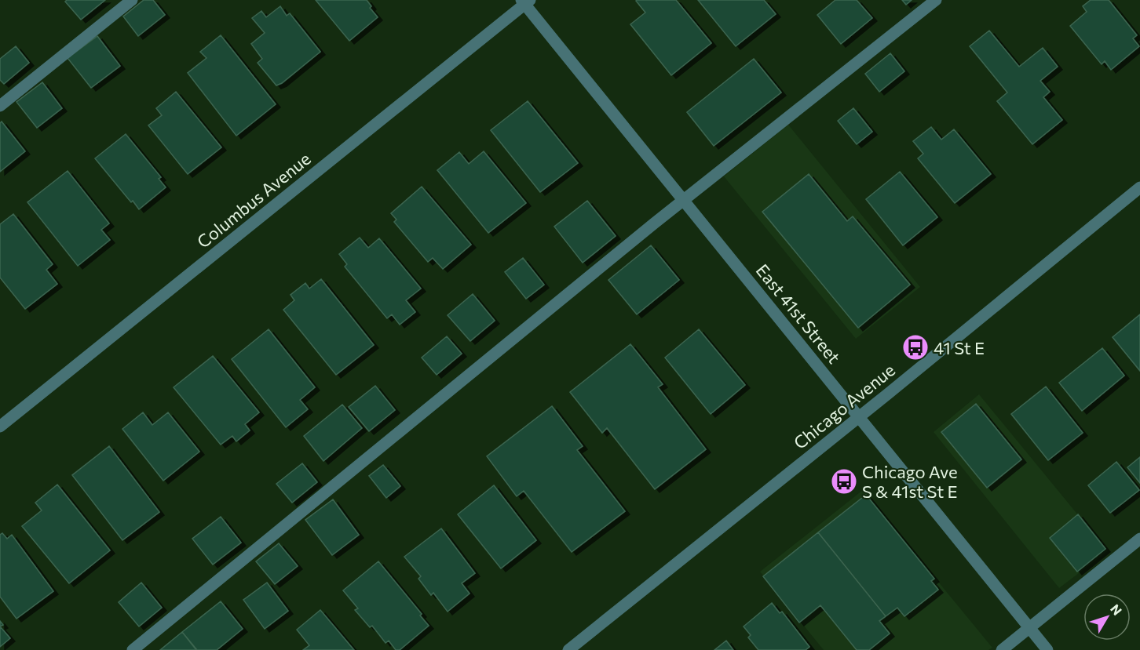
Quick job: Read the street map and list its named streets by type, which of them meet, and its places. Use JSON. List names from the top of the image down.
{
  "streets": {
    "street": ["Columbus Avenue", "East 41st Street", "Chicago Avenue"]
  },
  "crossings": [
    ["Columbus Avenue", "East 41st Street"],
    ["East 41st Street", "Chicago Avenue"]
  ],
  "places": {
    "bus stop": ["41 St E", "Chicago Ave S & 41st St E"]
  },
  "north": "top right"
}
